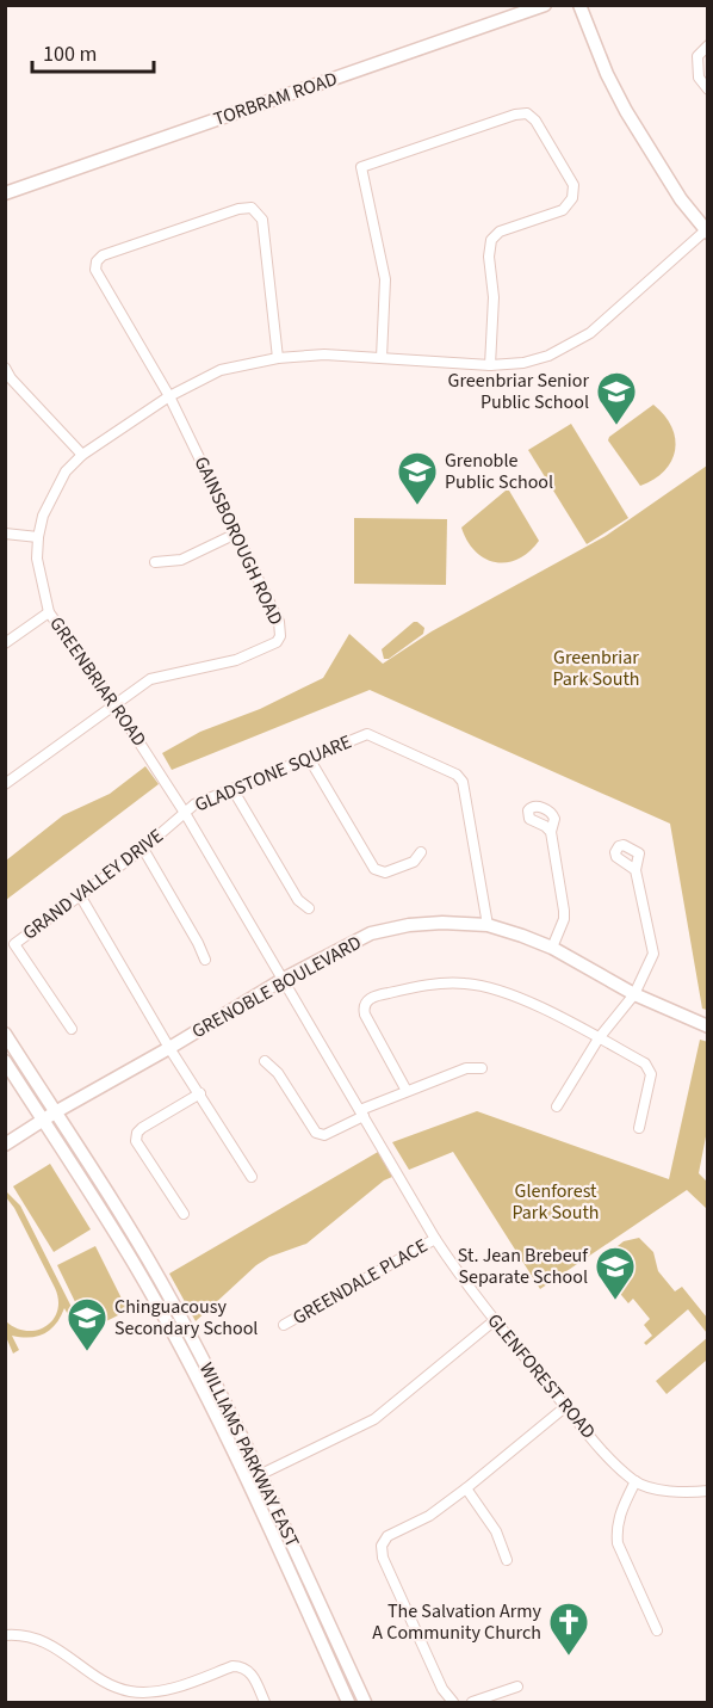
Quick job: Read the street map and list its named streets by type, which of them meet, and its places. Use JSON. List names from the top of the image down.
{
  "streets": {
    "main road": ["TORBRAM ROAD", "GRENOBLE BOULEVARD", "WILLIAMS PARKWAY EAST"],
    "street": [
      "GAINSBOROUGH ROAD",
      "GREENBRIAR ROAD",
      "GLADSTONE SQUARE",
      "GRAND VALLEY DRIVE",
      "GREENDALE PLACE",
      "GLENFOREST ROAD"
    ]
  },
  "crossings": [
    ["GAINSBOROUGH ROAD", "GREENBRIAR ROAD"],
    ["GREENBRIAR ROAD", "GLADSTONE SQUARE"],
    ["GREENBRIAR ROAD", "GRAND VALLEY DRIVE"],
    ["GREENBRIAR ROAD", "GRENOBLE BOULEVARD"],
    ["GREENBRIAR ROAD", "GLENFOREST ROAD"],
    ["GLADSTONE SQUARE", "GRAND VALLEY DRIVE"],
    ["GLADSTONE SQUARE", "GRENOBLE BOULEVARD"],
    ["GRENOBLE BOULEVARD", "GLENFOREST ROAD"],
    ["GRENOBLE BOULEVARD", "WILLIAMS PARKWAY EAST"],
    ["GREENDALE PLACE", "GLENFOREST ROAD"]
  ],
  "parks": ["Greenbriar Park South", "Glenforest Park South"],
  "places": {
    "school or university": [
      "Greenbriar Senior Public School",
      "Grenoble Public School",
      "St. Jean Brebeuf Separate School",
      "Chinguacousy Secondary School"
    ],
    "church": ["The Salvation Army A Community Church"]
  },
  "scale_bar": "100 m"
}
